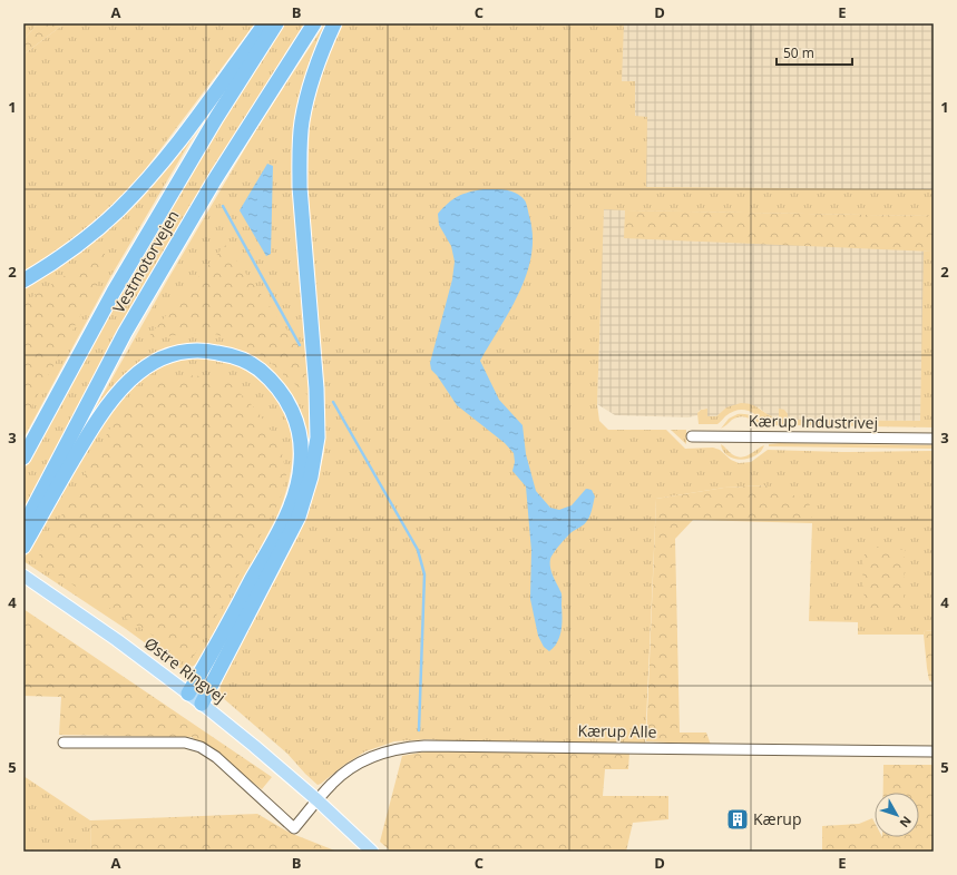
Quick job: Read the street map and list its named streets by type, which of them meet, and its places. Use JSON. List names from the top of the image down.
{
  "streets": {
    "highway": ["Vestmotorvejen"],
    "main road": ["Østre Ringvej"],
    "street": ["Kærup Industrivej", "Kærup Alle"]
  },
  "crossings": [
    ["Østre Ringvej", "Kærup Alle"]
  ],
  "places": {
    "building": ["Kærup"]
  },
  "scale_bar": "50 m",
  "north": "bottom right",
  "grid": {
    "columns": [
      "A",
      "B",
      "C",
      "D",
      "E"
    ],
    "rows": [
      "1",
      "2",
      "3",
      "4",
      "5"
    ]
  }
}
